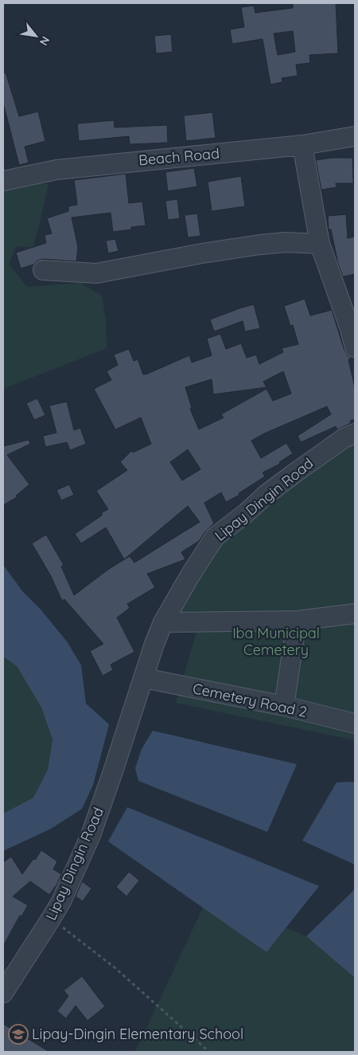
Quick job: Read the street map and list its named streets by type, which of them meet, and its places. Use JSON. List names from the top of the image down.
{
  "streets": {
    "street": ["Beach Road", "Lipay Dingin Road", "Cemetery Road 2"]
  },
  "crossings": [
    ["Lipay Dingin Road", "Cemetery Road 2"]
  ],
  "parks": ["Iba Municipal Cemetery"],
  "places": {
    "school or university": ["Lipay-Dingin Elementary School"]
  },
  "north": "bottom right"
}
